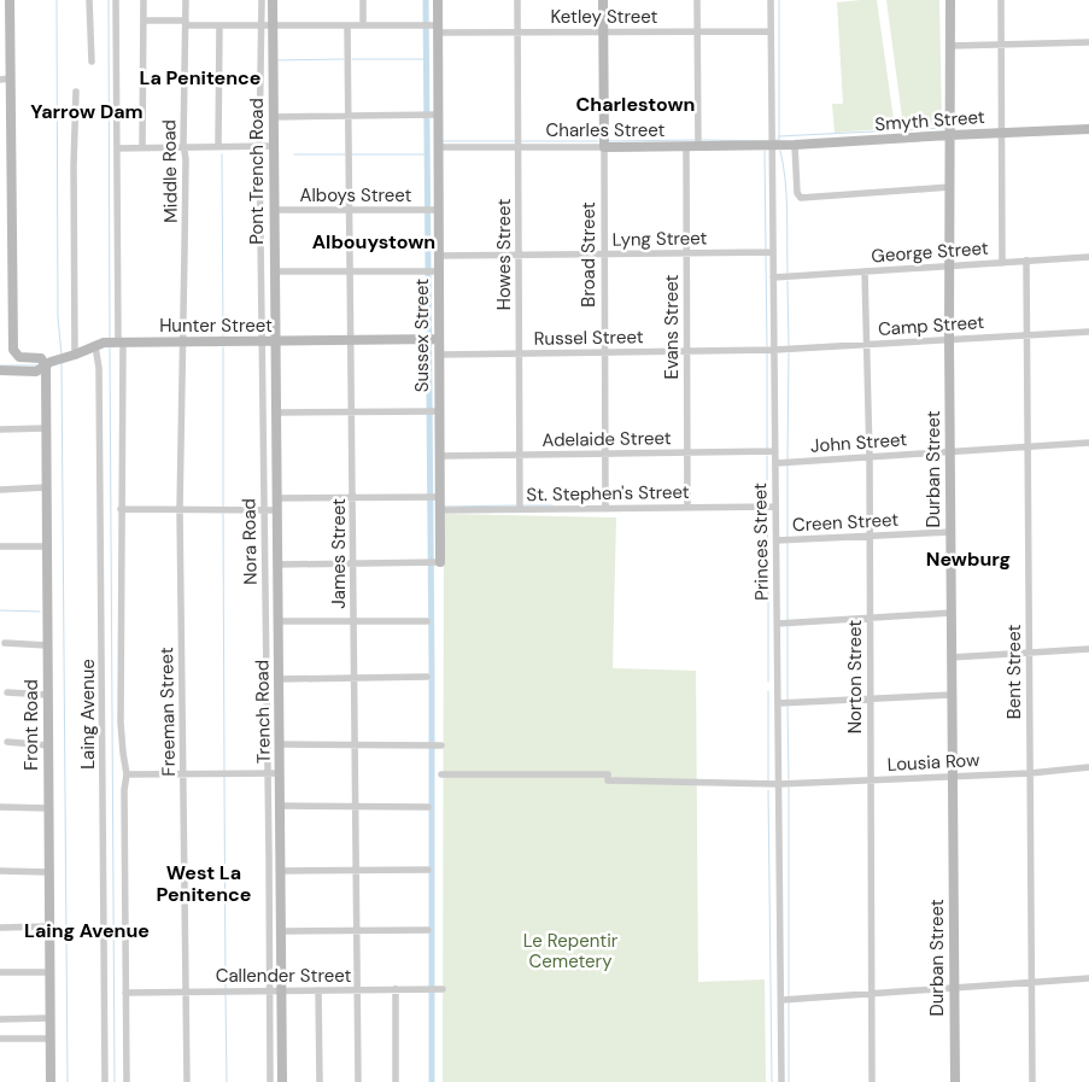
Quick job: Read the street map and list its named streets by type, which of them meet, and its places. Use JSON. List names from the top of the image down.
{
  "streets": {
    "street": [
      "Ketley Street",
      "Smyth Street",
      "Charles Street",
      "Middle Road",
      "Pont Trench Road",
      "Alboys Street",
      "Lyng Street",
      "George Street",
      "Howes Street",
      "Broad Street",
      "Hunter Street",
      "Camp Street",
      "Evans Street",
      "Sussex Street",
      "Russel Street",
      "Adelaide Street",
      "John Street",
      "Durban Street",
      "St. Stephen's Street",
      "Creen Street",
      "Nora Road",
      "Princes Street",
      "James Street",
      "Bent Street",
      "Norton Street",
      "Freeman Street",
      "Trench Road",
      "Laing Avenue",
      "Front Road",
      "Lousia Row",
      "Callender Street"
    ]
  },
  "crossings": [
    ["Ketley Street", "Middle Road"],
    ["Ketley Street", "Pont Trench Road"],
    ["Ketley Street", "Howes Street"],
    ["Ketley Street", "Broad Street"],
    ["Ketley Street", "Sussex Street"],
    ["Ketley Street", "Nora Road"],
    ["Ketley Street", "Princes Street"],
    ["Ketley Street", "James Street"],
    ["Smyth Street", "Charles Street"],
    ["Smyth Street", "Durban Street"],
    ["Smyth Street", "Princes Street"],
    ["Charles Street", "Howes Street"],
    ["Charles Street", "Broad Street"],
    ["Charles Street", "Evans Street"],
    ["Charles Street", "Sussex Street"],
    ["Charles Street", "Princes Street"],
    ["Middle Road", "Hunter Street"],
    ["Middle Road", "Freeman Street"],
    ["Pont Trench Road", "Alboys Street"],
    ["Pont Trench Road", "Hunter Street"],
    ["Pont Trench Road", "Trench Road"],
    ["Alboys Street", "Sussex Street"],
    ["Alboys Street", "James Street"],
    ["Lyng Street", "Howes Street"],
    ["Lyng Street", "Broad Street"],
    ["Lyng Street", "Evans Street"],
    ["Lyng Street", "Sussex Street"],
    ["Lyng Street", "Princes Street"],
    ["George Street", "Durban Street"],
    ["George Street", "Princes Street"],
    ["George Street", "Bent Street"],
    ["George Street", "Norton Street"],
    ["Howes Street", "Russel Street"],
    ["Howes Street", "Adelaide Street"],
    ["Howes Street", "St. Stephen's Street"],
    ["Broad Street", "Russel Street"],
    ["Broad Street", "Adelaide Street"],
    ["Broad Street", "St. Stephen's Street"],
    ["Hunter Street", "Sussex Street"],
    ["Hunter Street", "Nora Road"],
    ["Hunter Street", "James Street"],
    ["Hunter Street", "Freeman Street"],
    ["Hunter Street", "Trench Road"],
    ["Hunter Street", "Laing Avenue"],
    ["Hunter Street", "Front Road"],
    ["Camp Street", "Russel Street"],
    ["Camp Street", "Durban Street"],
    ["Camp Street", "Princes Street"],
    ["Camp Street", "Bent Street"],
    ["Camp Street", "Norton Street"],
    ["Evans Street", "Russel Street"],
    ["Evans Street", "Adelaide Street"],
    ["Evans Street", "St. Stephen's Street"],
    ["Sussex Street", "Russel Street"],
    ["Sussex Street", "Adelaide Street"],
    ["Sussex Street", "St. Stephen's Street"],
    ["Russel Street", "Princes Street"],
    ["Adelaide Street", "Princes Street"],
    ["John Street", "Durban Street"],
    ["John Street", "Princes Street"],
    ["John Street", "Bent Street"],
    ["John Street", "Norton Street"],
    ["Durban Street", "Creen Street"],
    ["Durban Street", "Lousia Row"],
    ["St. Stephen's Street", "Princes Street"],
    ["Creen Street", "Princes Street"],
    ["Creen Street", "Norton Street"],
    ["Nora Road", "Callender Street"],
    ["Princes Street", "Lousia Row"],
    ["James Street", "Callender Street"],
    ["Bent Street", "Lousia Row"],
    ["Norton Street", "Lousia Row"],
    ["Freeman Street", "Callender Street"],
    ["Trench Road", "Callender Street"]
  ],
  "districts": [
    "La Penitence",
    "Charlestown",
    "Yarrow Dam",
    "Albouystown",
    "Newburg",
    "West La Penitence",
    "Laing Avenue"
  ],
  "parks": ["Le Repentir Cemetery"]
}
